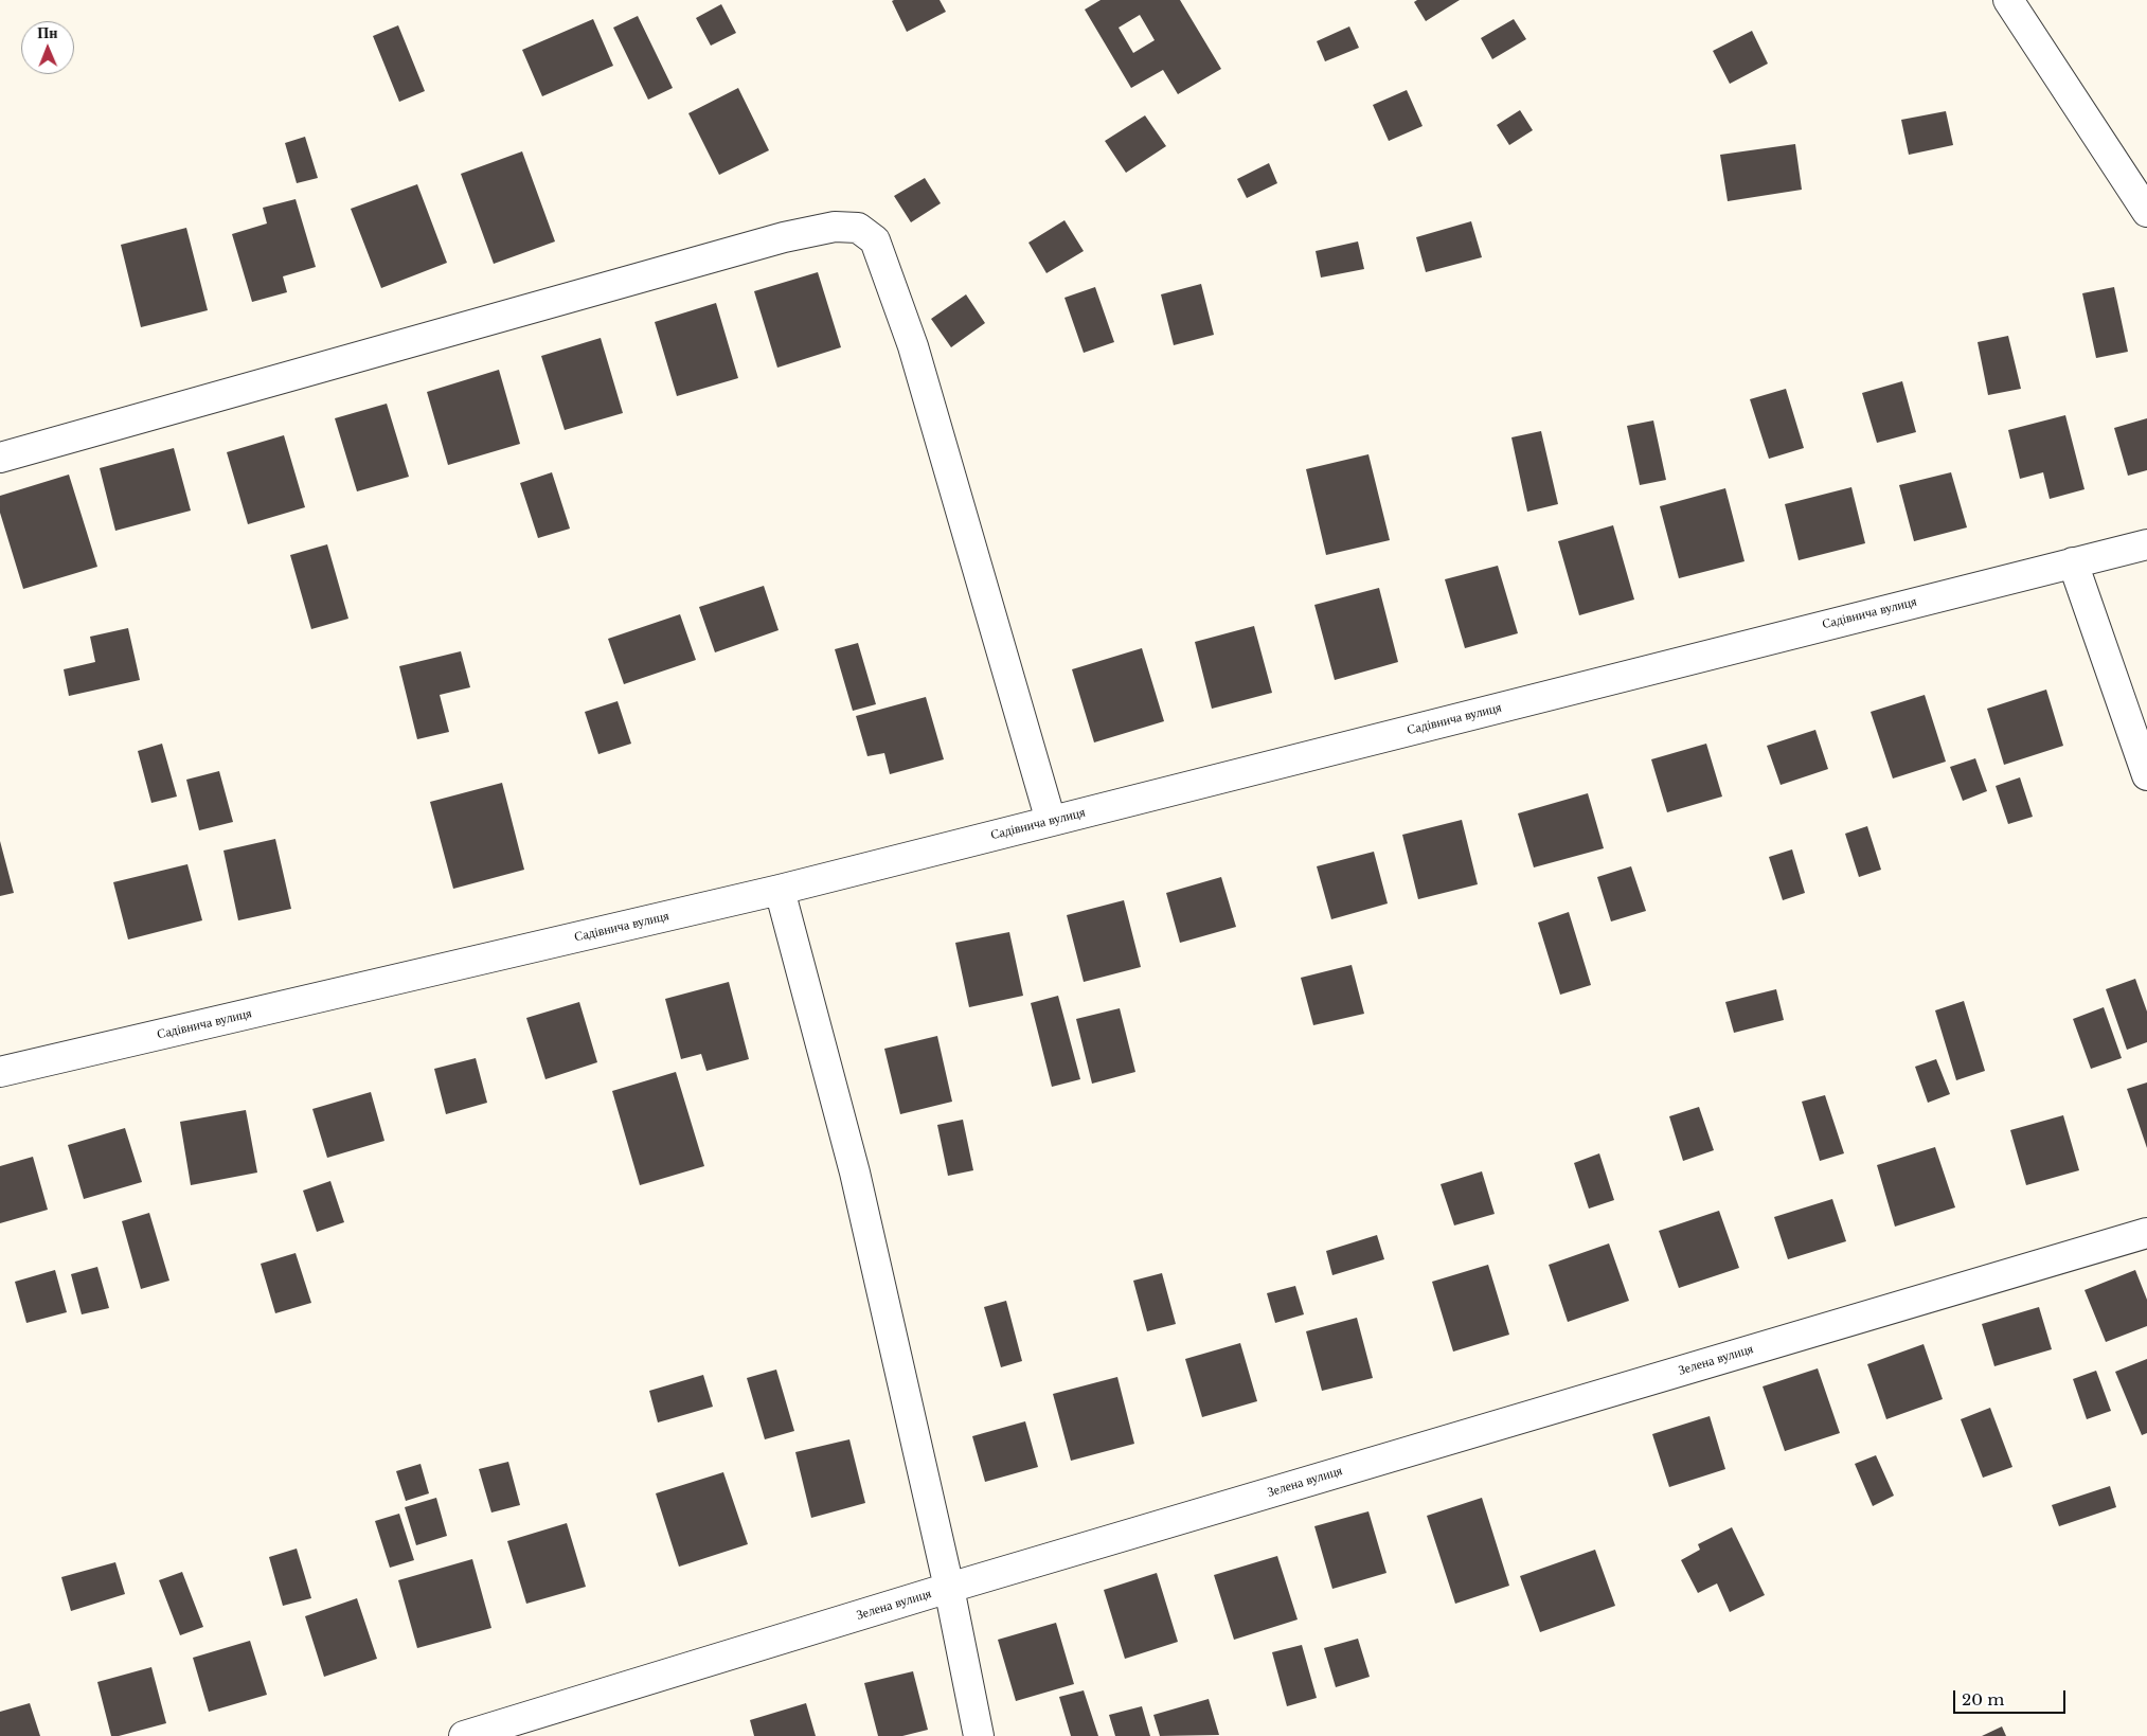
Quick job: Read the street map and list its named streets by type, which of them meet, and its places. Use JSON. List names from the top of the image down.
{
  "streets": {
    "street": ["Садівнича вулиця", "Зелена вулиця"]
  },
  "scale_bar": "20 m",
  "north": "top"
}
